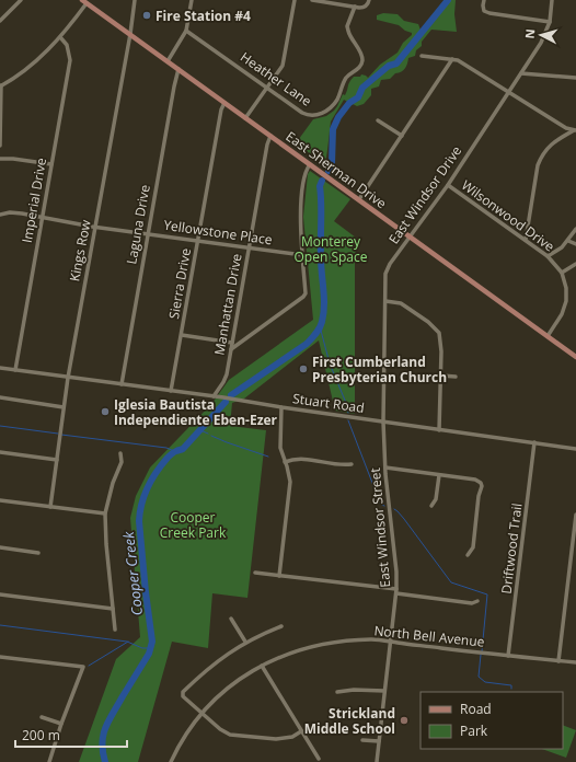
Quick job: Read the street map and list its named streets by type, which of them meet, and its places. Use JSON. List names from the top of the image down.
{
  "streets": {
    "main road": ["East Sherman Drive"],
    "street": [
      "Heather Lane",
      "East Windsor Drive",
      "Imperial Drive",
      "Wilsonwood Drive",
      "Laguna Drive",
      "Yellowstone Place",
      "Kings Row",
      "Sierra Drive",
      "Manhattan Drive",
      "Stuart Road",
      "East Windsor Street",
      "Driftwood Trail",
      "North Bell Avenue"
    ]
  },
  "crossings": [
    ["East Sherman Drive", "East Windsor Drive"],
    ["East Sherman Drive", "Wilsonwood Drive"],
    ["East Sherman Drive", "Laguna Drive"],
    ["East Sherman Drive", "Kings Row"],
    ["East Sherman Drive", "Sierra Drive"],
    ["East Sherman Drive", "Manhattan Drive"],
    ["East Windsor Drive", "Wilsonwood Drive"],
    ["East Windsor Drive", "Stuart Road"],
    ["East Windsor Drive", "East Windsor Street"],
    ["Imperial Drive", "Yellowstone Place"],
    ["Imperial Drive", "Stuart Road"],
    ["Laguna Drive", "Yellowstone Place"],
    ["Laguna Drive", "Stuart Road"],
    ["Yellowstone Place", "Kings Row"],
    ["Yellowstone Place", "Sierra Drive"],
    ["Yellowstone Place", "Manhattan Drive"],
    ["Kings Row", "Stuart Road"],
    ["Sierra Drive", "Stuart Road"],
    ["Manhattan Drive", "Stuart Road"],
    ["Stuart Road", "East Windsor Street"],
    ["Stuart Road", "Driftwood Trail"],
    ["East Windsor Street", "North Bell Avenue"],
    ["Driftwood Trail", "North Bell Avenue"]
  ],
  "water": ["Cooper Creek"],
  "parks": ["Monterey Open Space", "Cooper Creek Park"],
  "places": [
    "Fire Station #4",
    "First Cumberland Presbyterian Church",
    "Iglesia Bautista Independiente Eben-Ezer",
    "Strickland Middle School"
  ],
  "legend": ["Road", "Park"],
  "scale_bar": "200 m",
  "north": "left"
}
